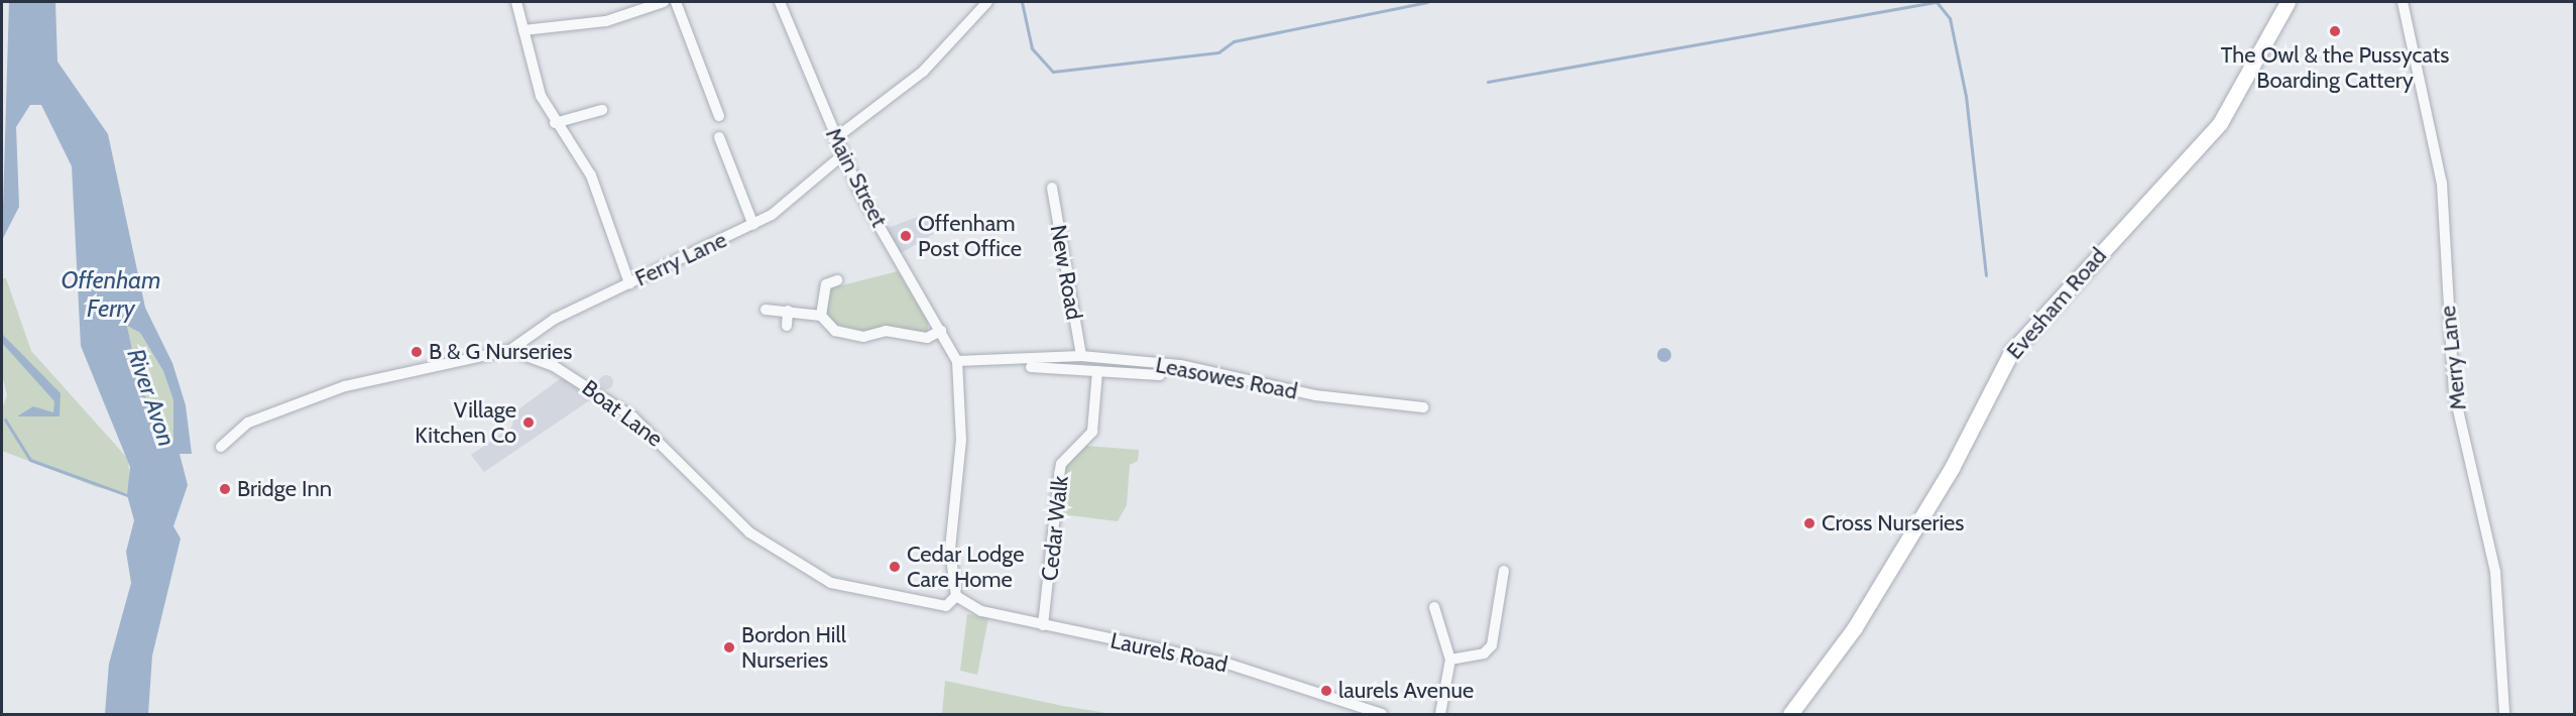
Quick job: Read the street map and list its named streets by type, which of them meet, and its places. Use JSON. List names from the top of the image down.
{
  "streets": {
    "main road": ["Evesham Road"],
    "street": [
      "Main Street",
      "Ferry Lane",
      "New Road",
      "Merry Lane",
      "Leasowes Road",
      "Boat Lane",
      "Cedar Walk",
      "Laurels Road"
    ]
  },
  "crossings": [
    ["Main Street", "Ferry Lane"],
    ["Main Street", "Leasowes Road"],
    ["Main Street", "Boat Lane"],
    ["Main Street", "Laurels Road"],
    ["Ferry Lane", "Boat Lane"],
    ["New Road", "Leasowes Road"],
    ["Boat Lane", "Laurels Road"],
    ["Cedar Walk", "Laurels Road"]
  ],
  "water": ["Offenham Ferry", "River Avon"],
  "places": [
    "The Owl & the Pussycats Boarding Cattery",
    "Offenham Post Office",
    "B & G Nurseries",
    "Village Kitchen Co",
    "Bridge Inn",
    "Cross Nurseries",
    "Cedar Lodge Care Home",
    "Bordon Hill Nurseries",
    "laurels Avenue"
  ]
}
